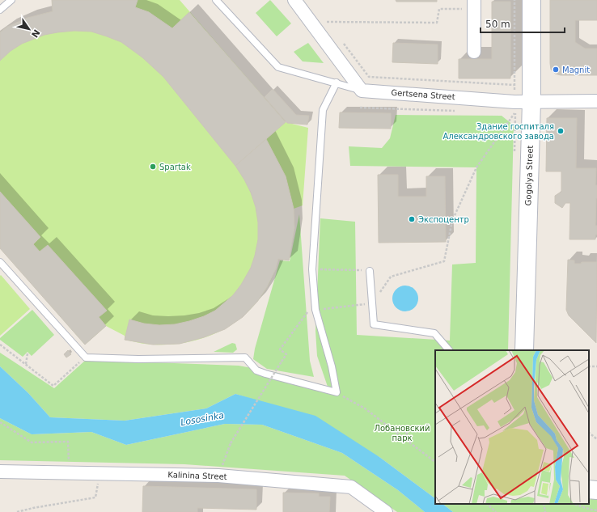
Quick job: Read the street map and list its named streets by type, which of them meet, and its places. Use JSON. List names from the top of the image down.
{
  "streets": {
    "main road": ["Gogolya Street"],
    "street": ["Gertsena Street", "Kalinina Street"]
  },
  "crossings": [
    ["Gertsena Street", "Gogolya Street"]
  ],
  "water": ["Lososinka"],
  "parks": ["Лобановский парк"],
  "places": [
    "Magnit",
    "Здание госпиталя Александровского завода",
    "Spartak",
    "Экспоцентр"
  ],
  "scale_bar": "50 m",
  "north": "bottom right"
}
